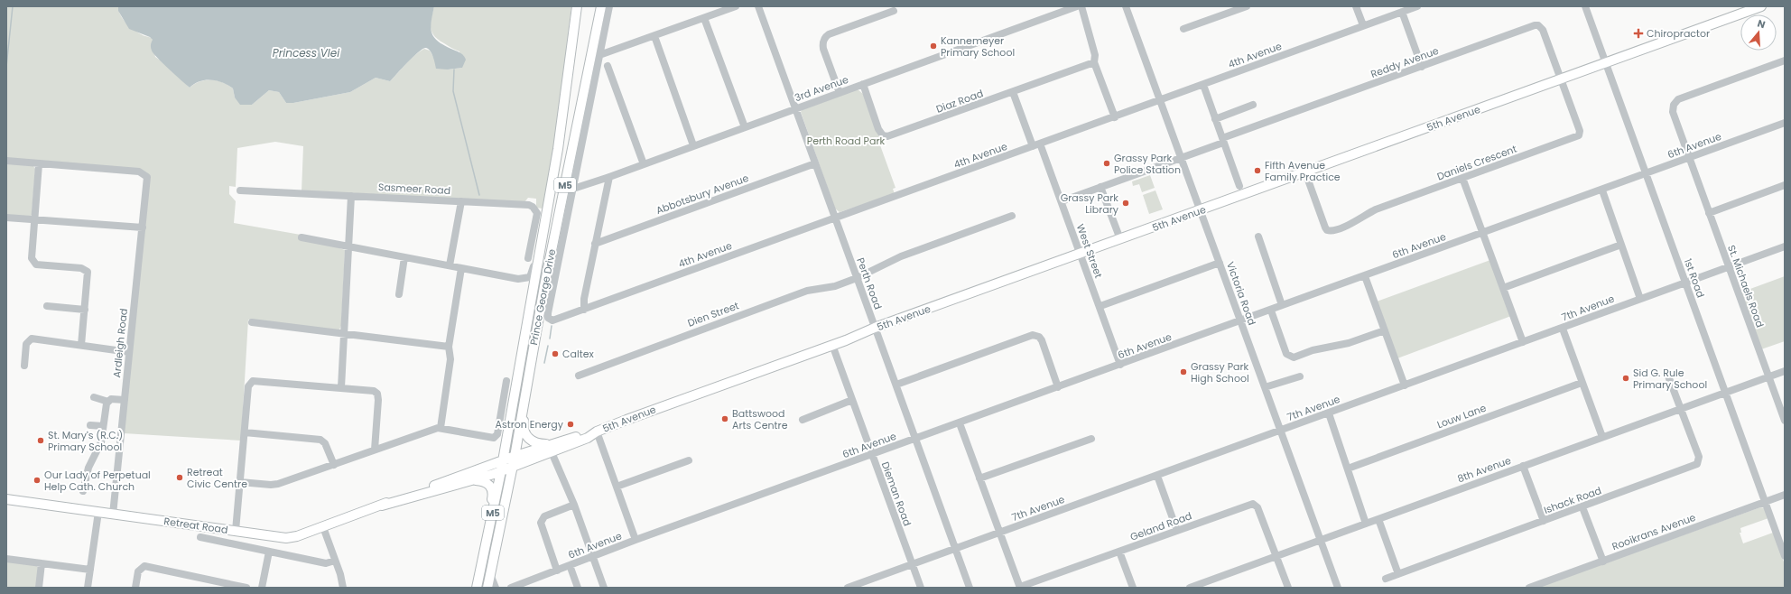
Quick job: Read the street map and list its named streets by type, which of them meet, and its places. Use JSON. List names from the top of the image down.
{
  "streets": {
    "main road": [
      "5th Avenue",
      "M5",
      "Prince George Drive",
      "Retreat Road"
    ],
    "street": [
      "4th Avenue",
      "Reddy Avenue",
      "3rd Avenue",
      "Diaz Road",
      "6th Avenue",
      "Daniels Crescent",
      "Sasmeer Road",
      "Abbotsbury Avenue",
      "West Street",
      "1st Road",
      "Perth Road",
      "St. Michaels Road",
      "Victoria Road",
      "7th Avenue",
      "Dien Street",
      "Ardleigh Road",
      "Louw Lane",
      "8th Avenue",
      "Dieman Road",
      "Ishack Road",
      "Geland Road",
      "Rooikrans Avenue"
    ]
  },
  "crossings": [
    ["4th Avenue", "3rd Avenue"],
    ["4th Avenue", "West Street"],
    ["4th Avenue", "Perth Road"],
    ["4th Avenue", "Victoria Road"],
    ["Reddy Avenue", "5th Avenue"],
    ["Reddy Avenue", "Daniels Crescent"],
    ["Reddy Avenue", "West Street"],
    ["Reddy Avenue", "Victoria Road"],
    ["3rd Avenue", "Diaz Road"],
    ["3rd Avenue", "Perth Road"],
    ["5th Avenue", "Daniels Crescent"],
    ["5th Avenue", "West Street"],
    ["5th Avenue", "1st Road"],
    ["5th Avenue", "Perth Road"],
    ["5th Avenue", "Victoria Road"],
    ["5th Avenue", "Prince George Drive"],
    ["5th Avenue", "Dieman Road"],
    ["5th Avenue", "Retreat Road"],
    ["6th Avenue", "West Street"],
    ["6th Avenue", "1st Road"],
    ["6th Avenue", "Perth Road"],
    ["6th Avenue", "St. Michaels Road"],
    ["6th Avenue", "Victoria Road"],
    ["6th Avenue", "Dieman Road"],
    ["Abbotsbury Avenue", "Perth Road"],
    ["1st Road", "7th Avenue"],
    ["1st Road", "8th Avenue"],
    ["1st Road", "Rooikrans Avenue"],
    ["Perth Road", "7th Avenue"],
    ["Perth Road", "Dien Street"],
    ["St. Michaels Road", "7th Avenue"],
    ["St. Michaels Road", "8th Avenue"],
    ["Victoria Road", "7th Avenue"],
    ["Victoria Road", "8th Avenue"],
    ["Prince George Drive", "Retreat Road"],
    ["7th Avenue", "Dieman Road"],
    ["Ardleigh Road", "Retreat Road"],
    ["8th Avenue", "Ishack Road"],
    ["8th Avenue", "Geland Road"]
  ],
  "water": ["Princess Vlei"],
  "parks": ["Perth Road Park"],
  "places": {
    "health": ["Chiropractor"],
    "other": [
      "Kannemeyer Primary School",
      "Grassy Park Police Station",
      "Fifth Avenue Family Practice",
      "Grassy Park Library",
      "Caltex",
      "Grassy Park High School",
      "Sid G. Rule Primary School",
      "Battswood Arts Centre",
      "Astron Energy",
      "St. Mary's (R.C.) Primary School",
      "Retreat Civic Centre",
      "Our Lady of Perpetual Help Cath. Church"
    ]
  },
  "north": "top"
}
